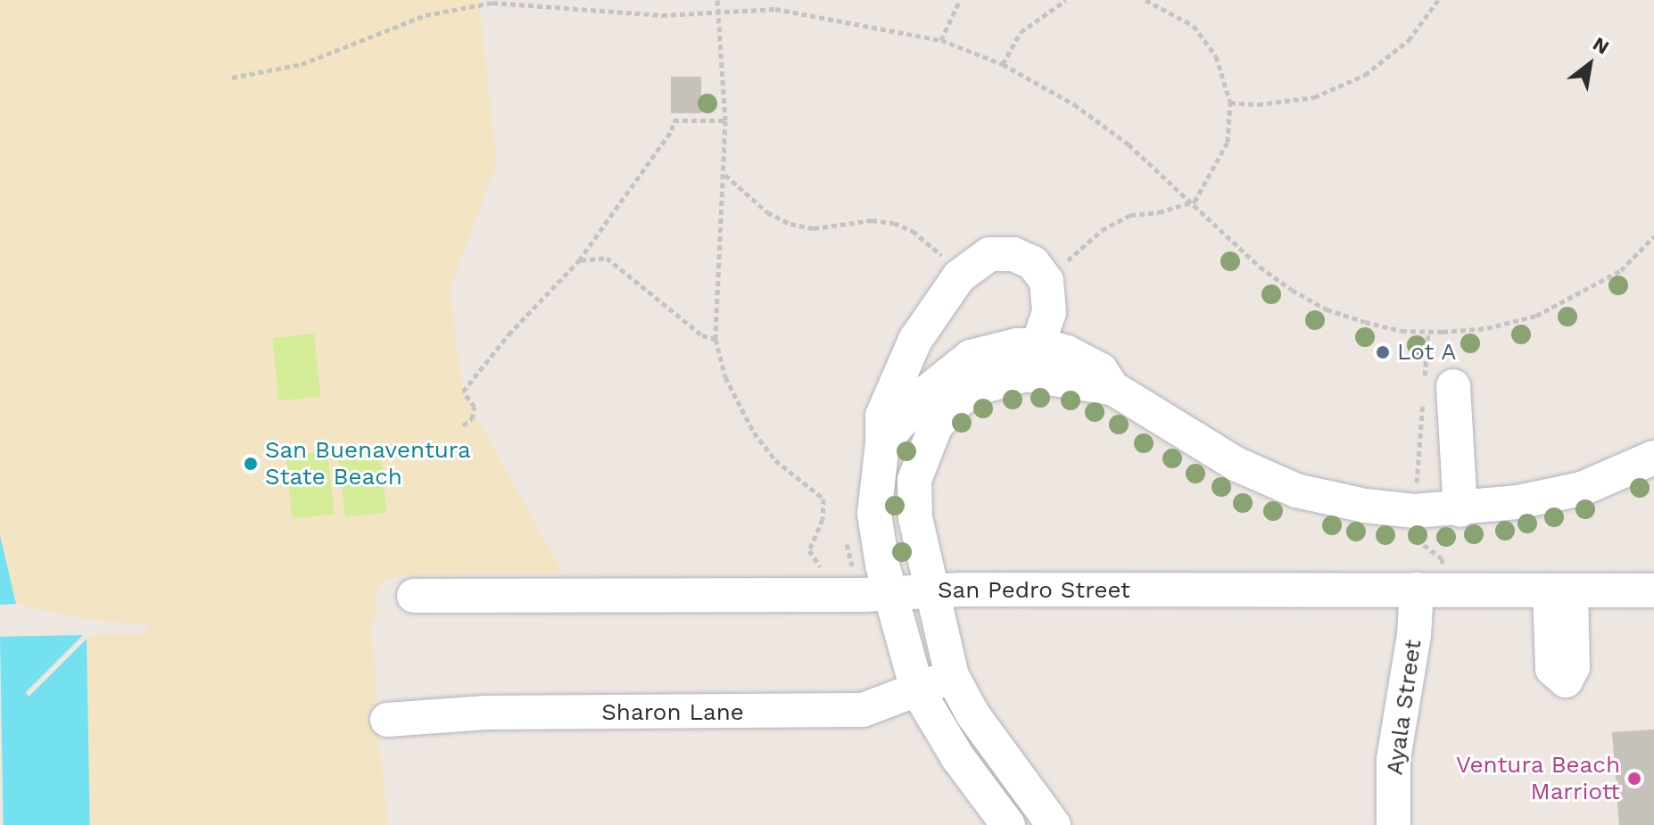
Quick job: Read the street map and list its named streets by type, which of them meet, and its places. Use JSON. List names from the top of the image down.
{
  "streets": {
    "street": ["San Pedro Street", "Ayala Street", "Sharon Lane"]
  },
  "crossings": [
    ["San Pedro Street", "Ayala Street"]
  ],
  "places": ["Lot A", "San Buenaventura State Beach", "Ventura Beach Marriott"],
  "north": "top right"
}
